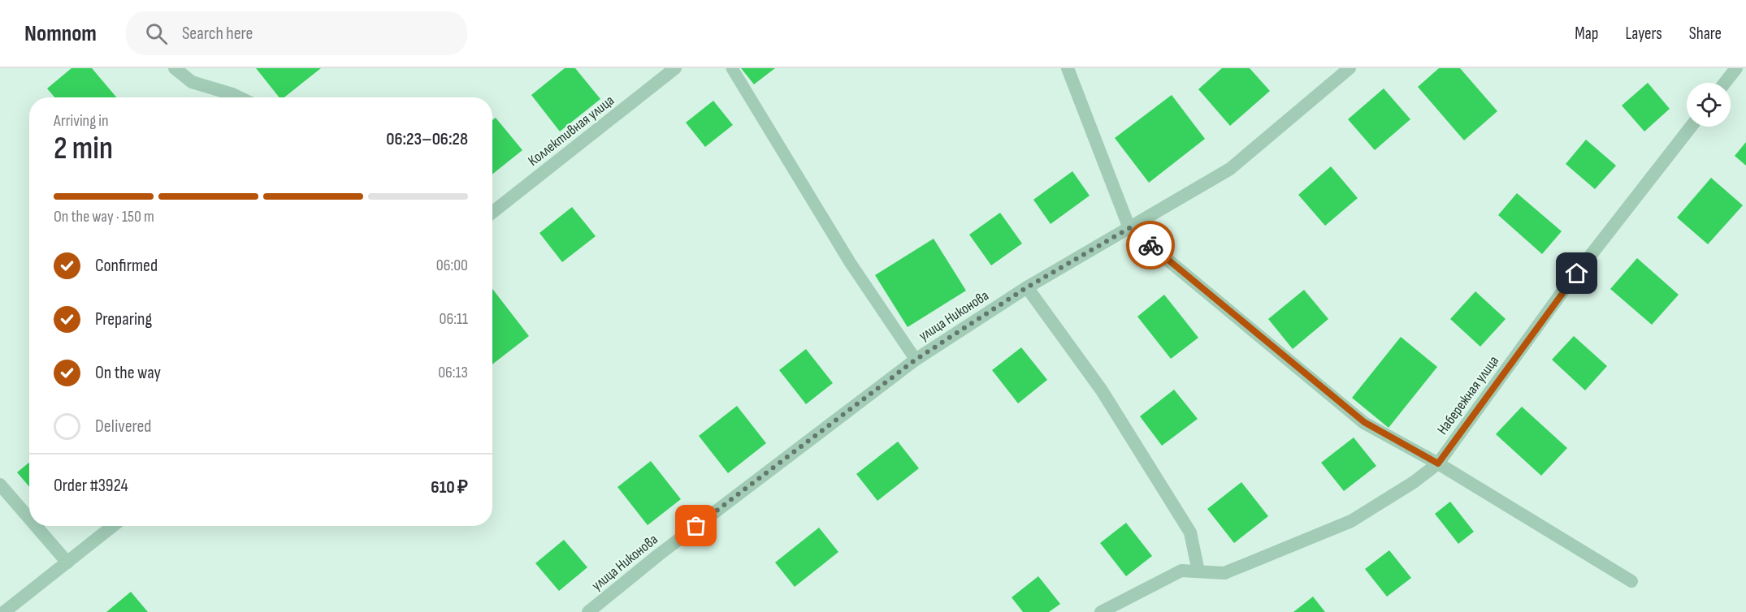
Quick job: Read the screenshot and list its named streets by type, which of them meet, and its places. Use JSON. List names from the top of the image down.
{
  "streets": {
    "street": ["Коллективная улица", "улица Никонова", "Набережная улица"]
  },
  "page": {
    "header": "Nomnom",
    "search": "Search here",
    "nav": ["Map", "Layers", "Share"],
    "heading": ["2 min", "Arriving in", "06:23–06:28"],
    "panel": ["Order #3924", "610 ₽"],
    "bar": "On the way · 150 m",
    "list": [
      ["Confirmed", "06:00"],
      ["Preparing", "06:11"],
      ["On the way", "06:13"],
      "Delivered"
    ]
  }
}
